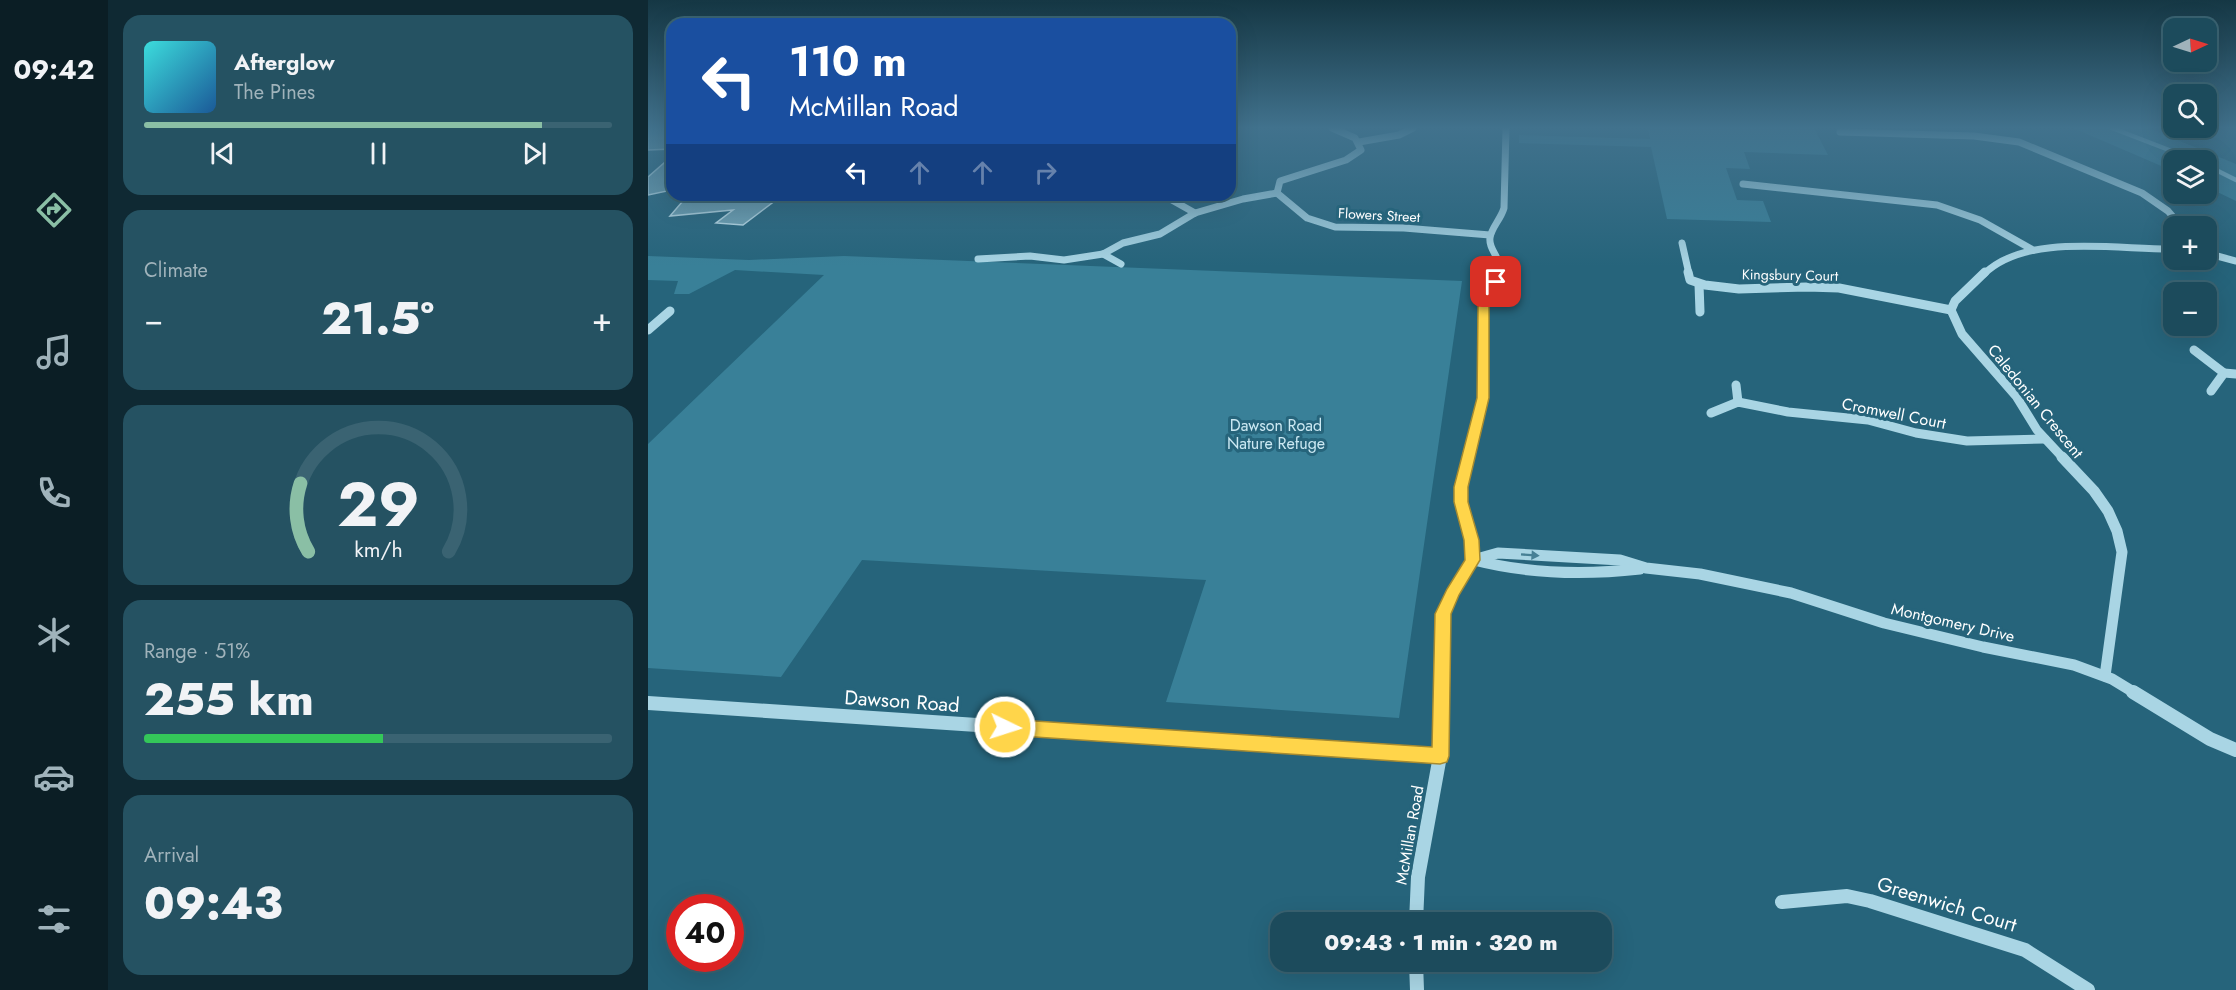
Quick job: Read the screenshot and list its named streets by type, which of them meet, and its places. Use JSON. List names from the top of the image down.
{
  "streets": {
    "street": [
      "Flowers Street",
      "Kingsbury Court",
      "Caledonian Crescent",
      "Cromwell Court",
      "Montgomery Drive",
      "Dawson Road",
      "McMillan Road",
      "Greenwich Court"
    ]
  },
  "crossings": [
    ["Kingsbury Court", "Caledonian Crescent"],
    ["Caledonian Crescent", "Cromwell Court"],
    ["Caledonian Crescent", "Montgomery Drive"],
    ["Montgomery Drive", "McMillan Road"],
    ["Dawson Road", "McMillan Road"]
  ],
  "parks": ["Dawson Road Nature Refuge"],
  "north": "right",
  "page": {
    "tabs": "09:42",
    "map_buttons": ["+", "−"],
    "turn": ["110 m", "McMillan Road"],
    "song": ["Afterglow", "The Pines"],
    "tile": [
      "Climate",
      ["Range · 51%", "255 km"],
      ["Arrival", "09:43"]
    ],
    "heat": ["−", "21.5°", "+"],
    "limit": "40",
    "trip": "09:43 · 1 min · 320 m",
    "gauge": ["29", "km/h"]
  }
}
